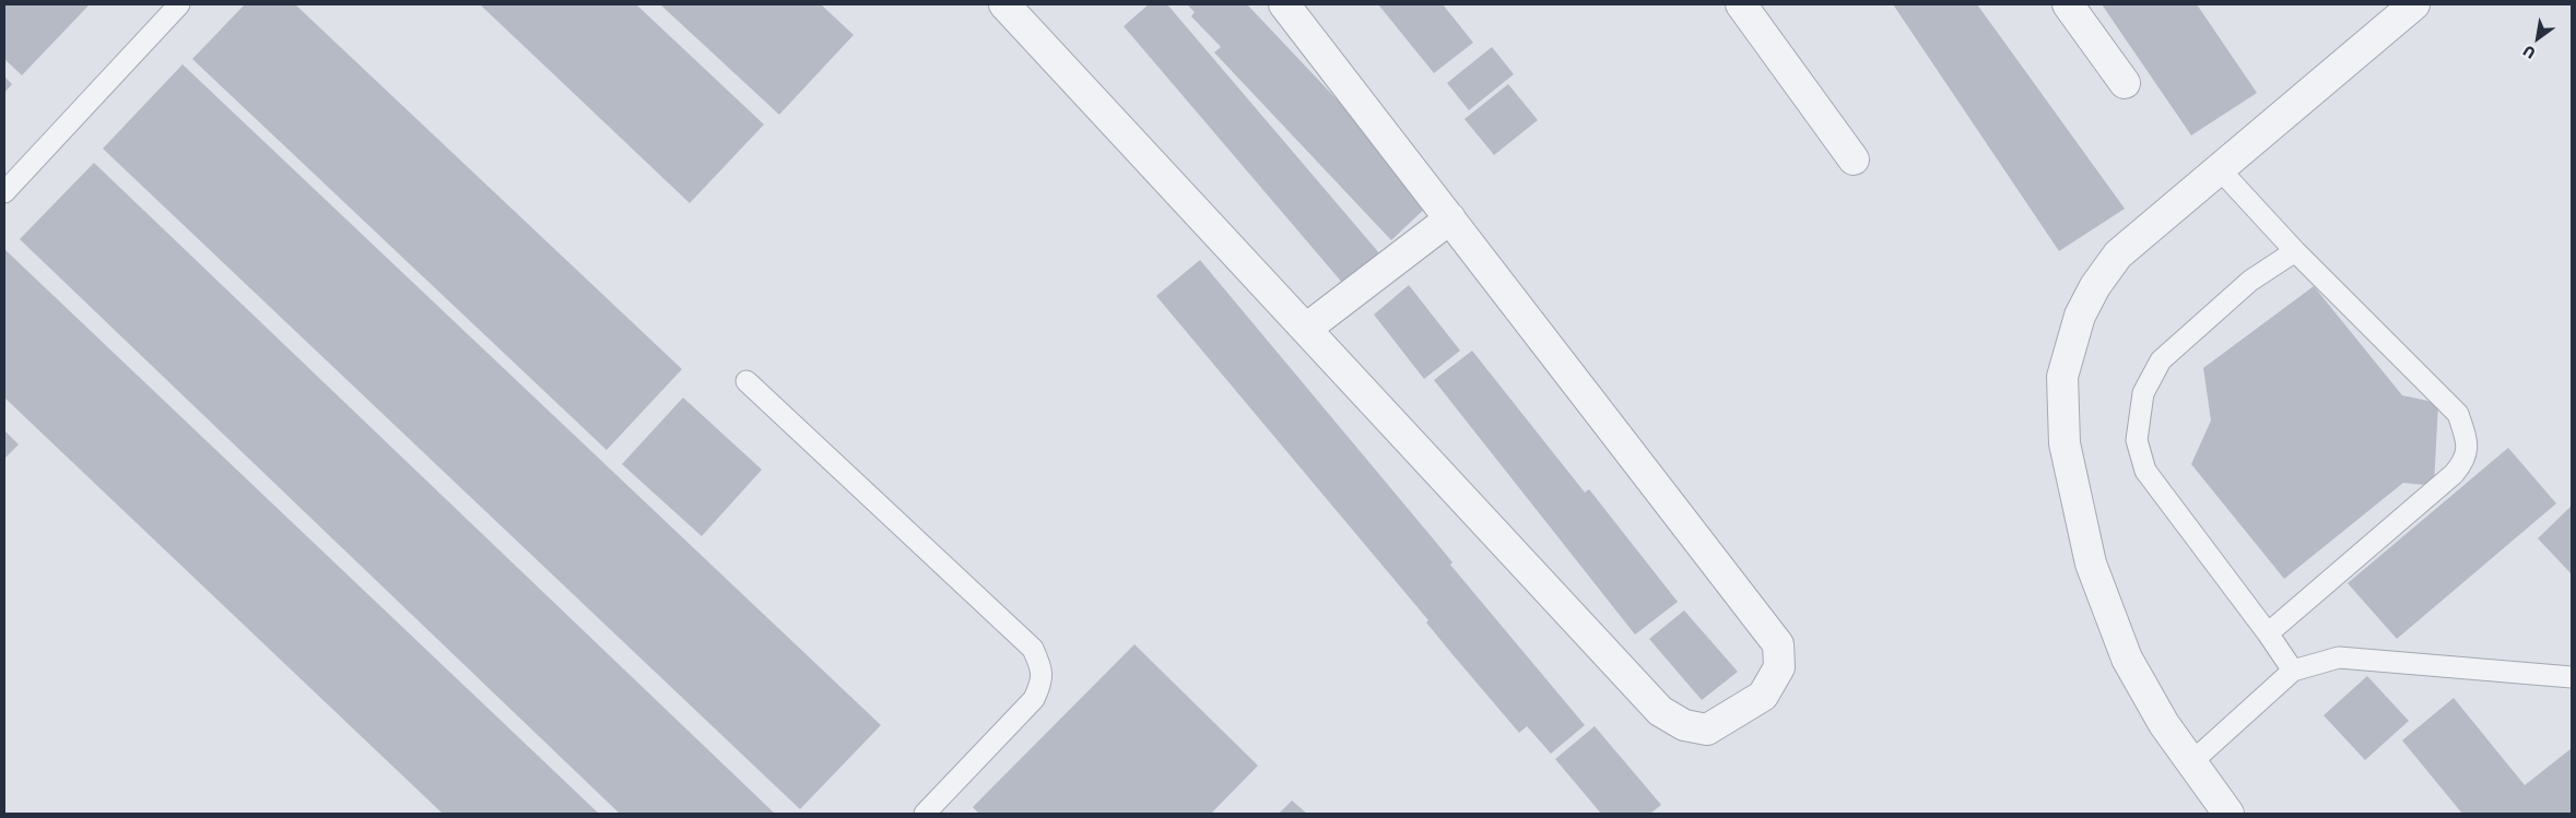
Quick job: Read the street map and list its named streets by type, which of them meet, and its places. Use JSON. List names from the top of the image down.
{
  "north": "bottom left"
}
